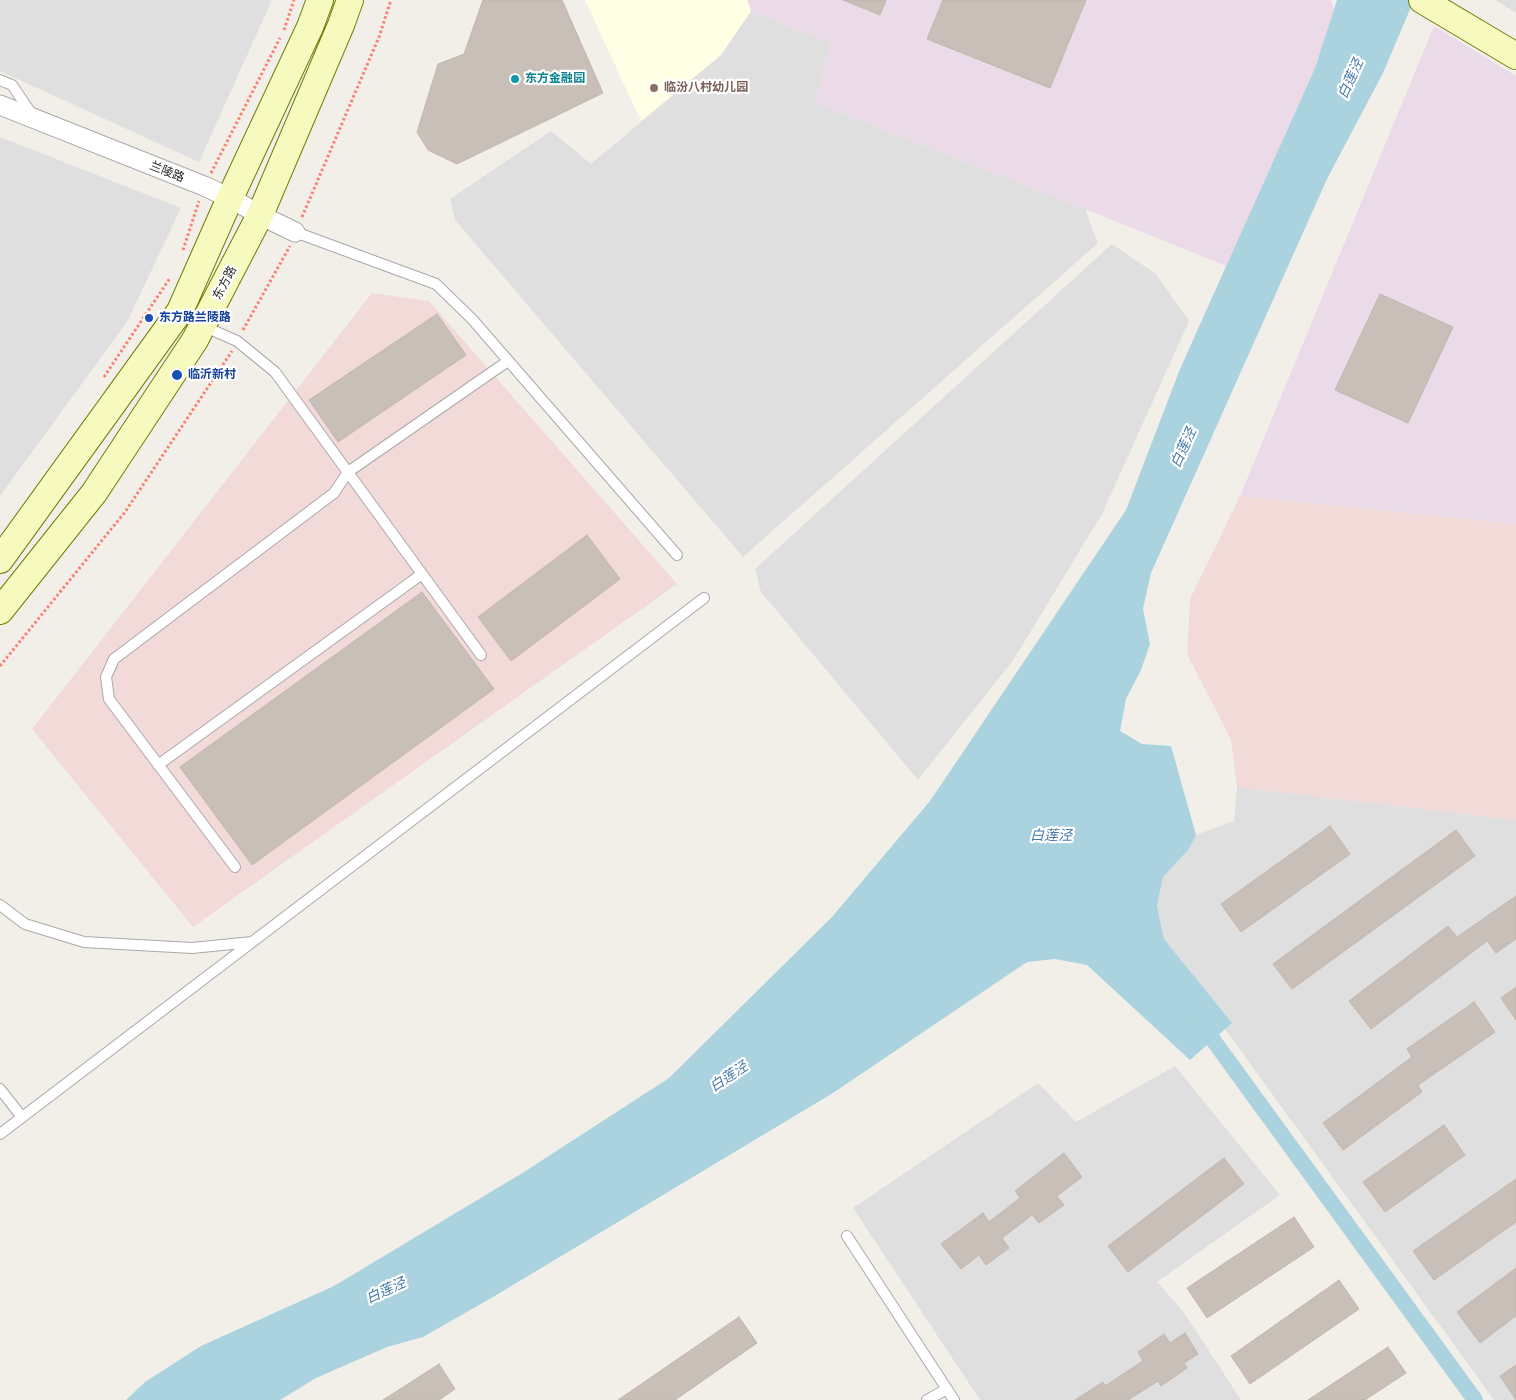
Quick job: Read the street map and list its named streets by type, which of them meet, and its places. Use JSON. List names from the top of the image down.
{
  "streets": {
    "main road": ["东方路"],
    "street": ["兰陵路"]
  },
  "crossings": [
    ["兰陵路", "东方路"]
  ],
  "water": ["白莲泾"],
  "places": [
    "东方金融园",
    "临汾八村幼儿园",
    "东方路兰陵路",
    "临沂新村"
  ]
}
